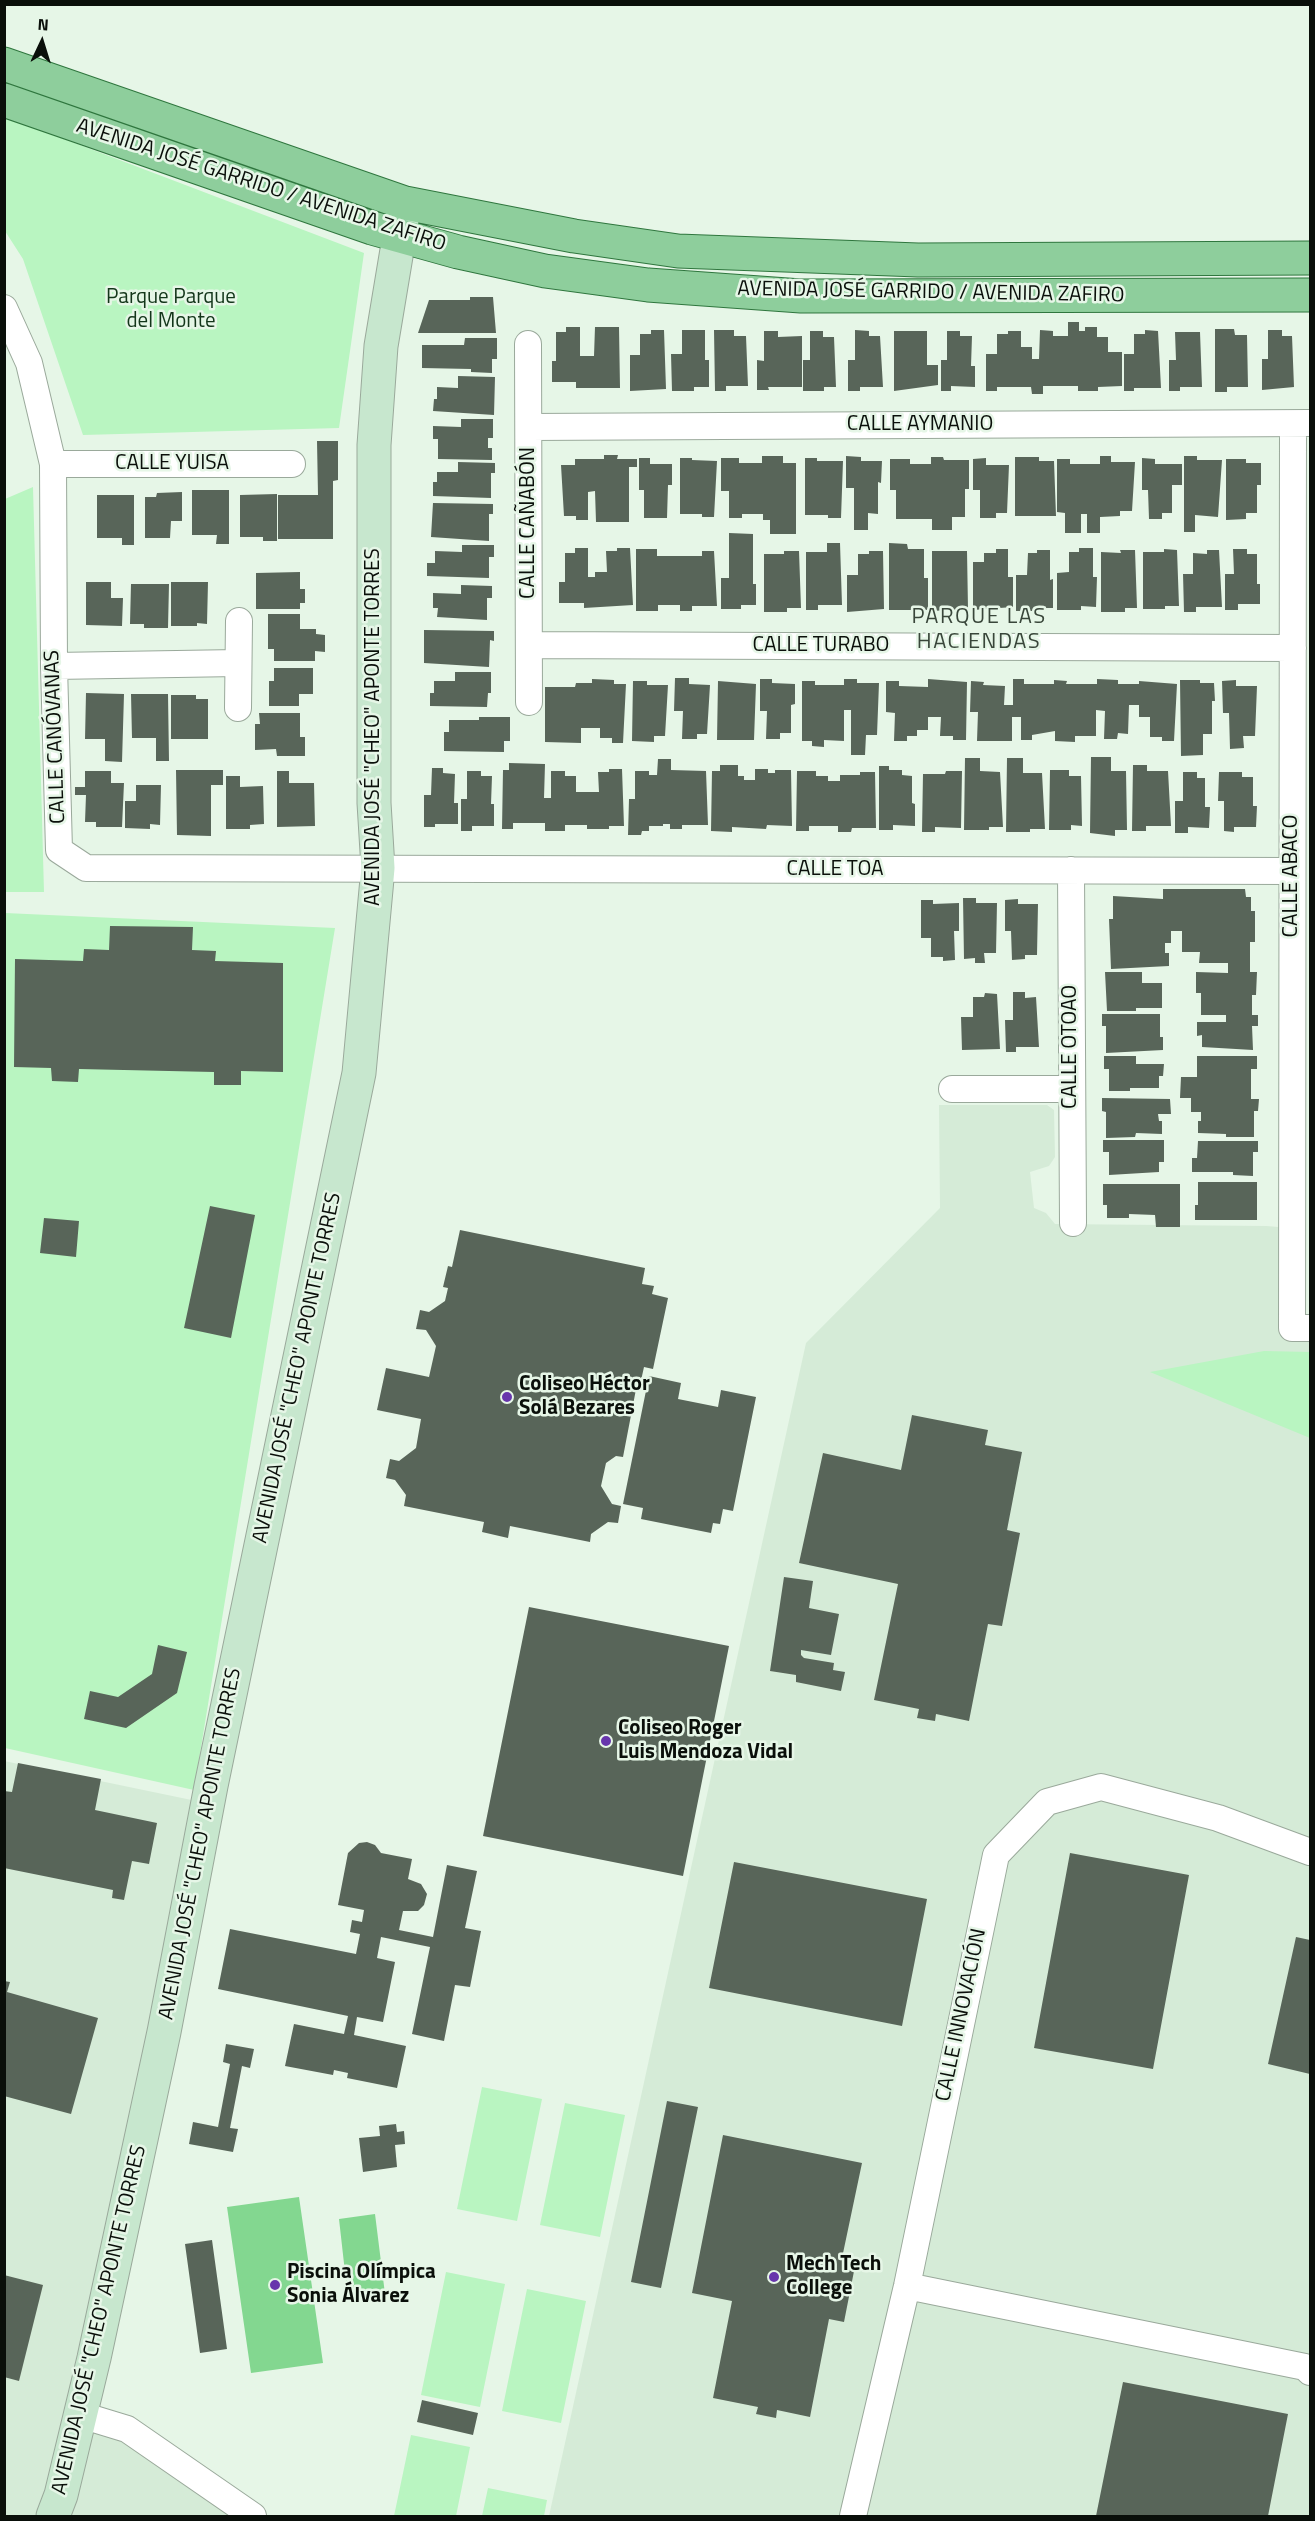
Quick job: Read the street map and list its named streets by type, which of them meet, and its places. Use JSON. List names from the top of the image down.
{
  "streets": {
    "main road": ["AVENIDA JOSÉ GARRIDO / AVENIDA ZAFIRO"],
    "street": [
      "CALLE AYMANIO",
      "CALLE YUISA",
      "CALLE CAÑABÓN",
      "CALLE TURABO",
      "AVENIDA JOSÉ \"CHEO\" APONTE TORRES",
      "CALLE CANÓVANAS",
      "CALLE TOA",
      "CALLE ABACO",
      "CALLE OTOAO",
      "CALLE INNOVACIÓN"
    ]
  },
  "crossings": [
    ["AVENIDA JOSÉ GARRIDO / AVENIDA ZAFIRO", "AVENIDA JOSÉ \"CHEO\" APONTE TORRES"],
    ["CALLE AYMANIO", "CALLE CAÑABÓN"],
    ["CALLE AYMANIO", "CALLE ABACO"],
    ["CALLE YUISA", "CALLE CANÓVANAS"],
    ["CALLE CAÑABÓN", "CALLE TURABO"],
    ["CALLE TURABO", "CALLE ABACO"],
    ["AVENIDA JOSÉ \"CHEO\" APONTE TORRES", "CALLE CANÓVANAS"],
    ["AVENIDA JOSÉ \"CHEO\" APONTE TORRES", "CALLE TOA"],
    ["CALLE CANÓVANAS", "CALLE TOA"],
    ["CALLE TOA", "CALLE ABACO"],
    ["CALLE TOA", "CALLE OTOAO"]
  ],
  "districts": ["PARQUE LAS HACIENDAS"],
  "parks": ["Parque Parque del Monte"],
  "places": [
    "Coliseo Héctor Solá Bezares",
    "Coliseo Roger Luis Mendoza Vidal",
    "Mech Tech College",
    "Piscina Olímpica Sonia Álvarez"
  ],
  "north": "top"
}
